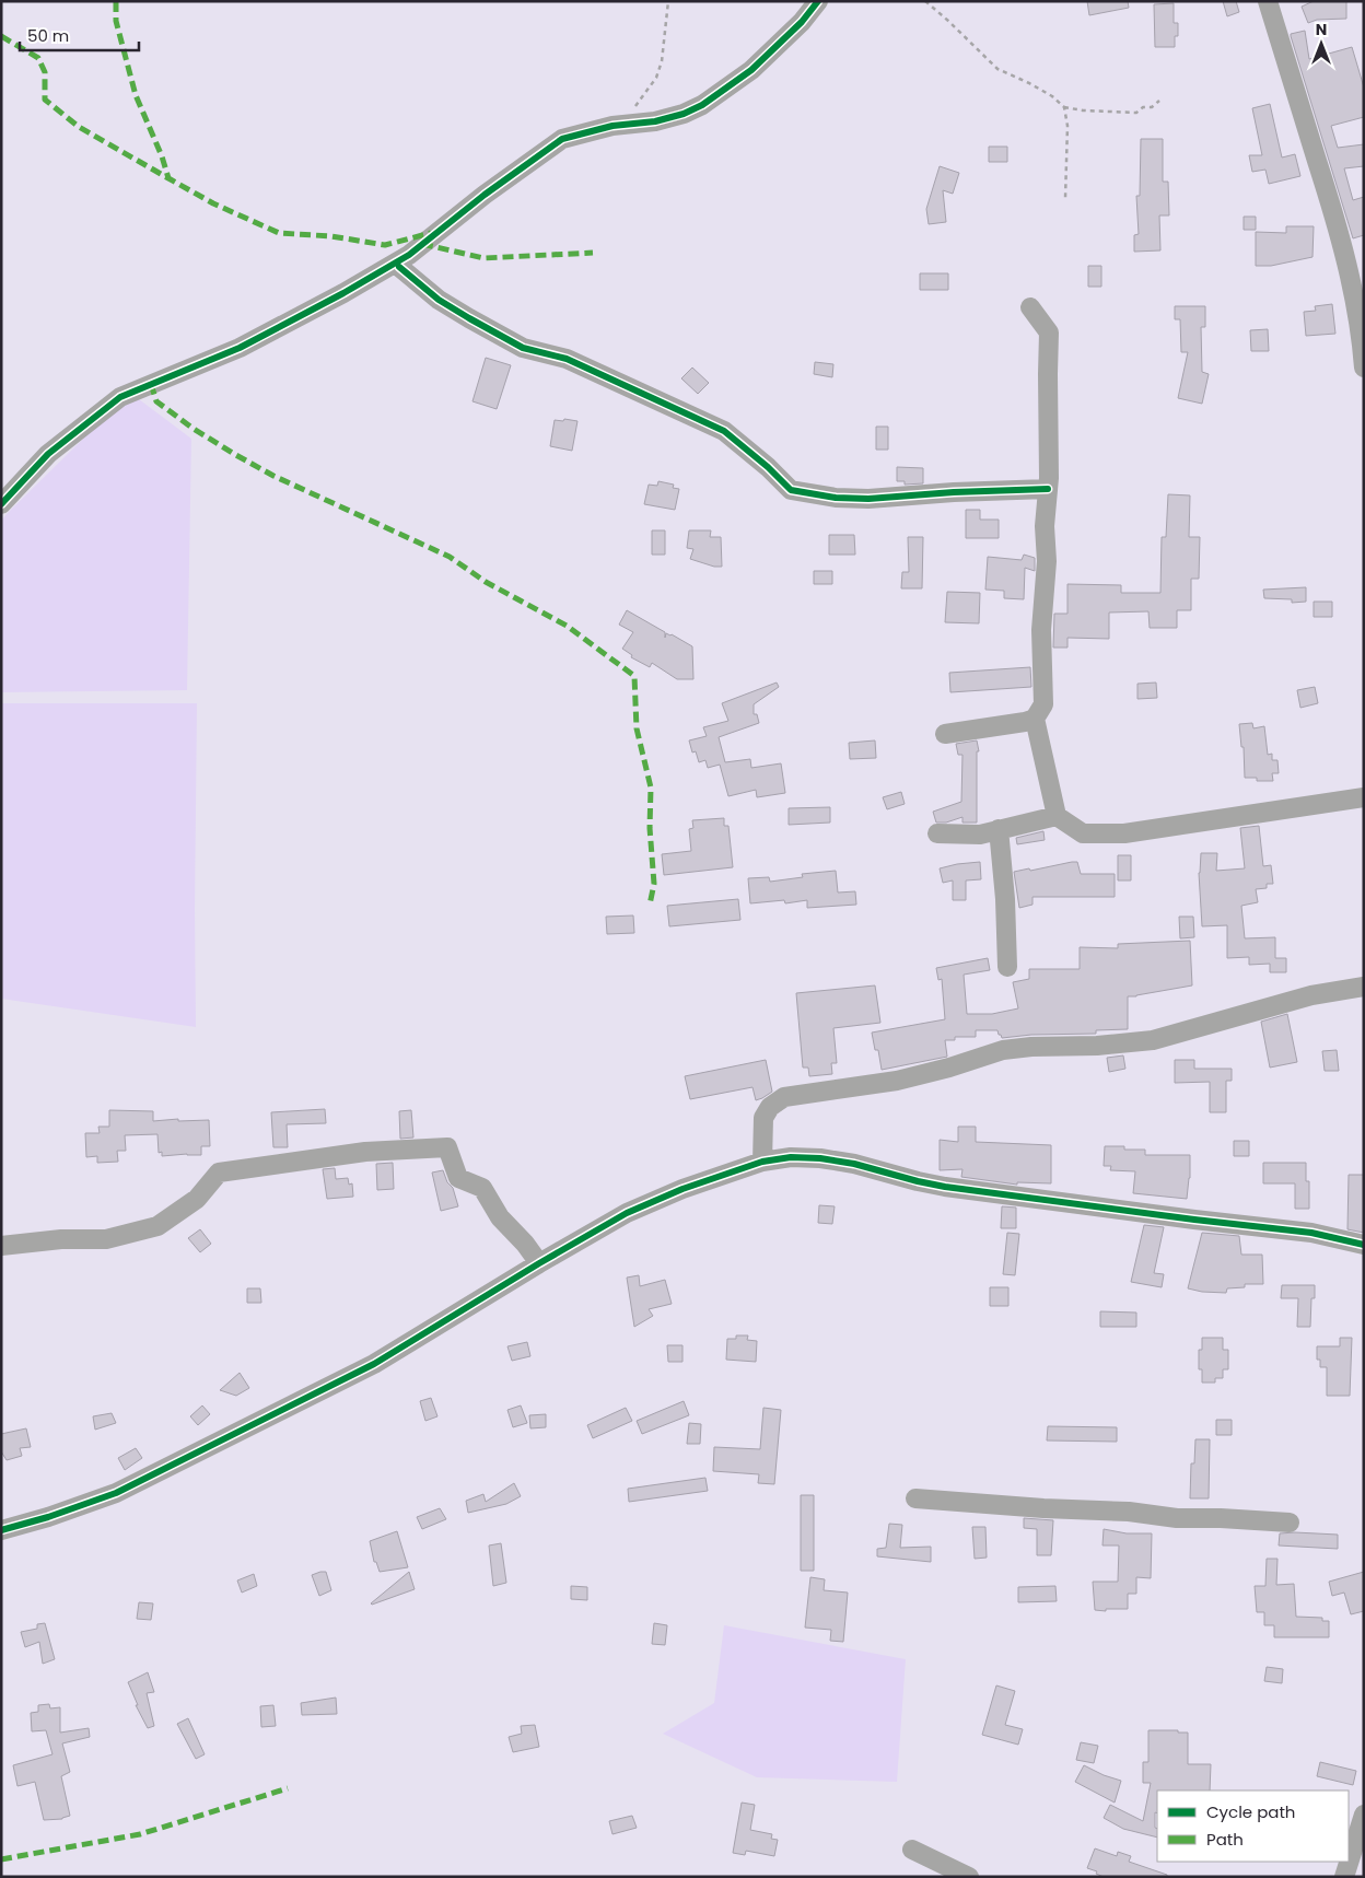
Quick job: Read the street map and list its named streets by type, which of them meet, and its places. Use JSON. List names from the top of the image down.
{
  "legend": ["Cycle path", "Path"],
  "scale_bar": "50 m",
  "north": "top"
}
